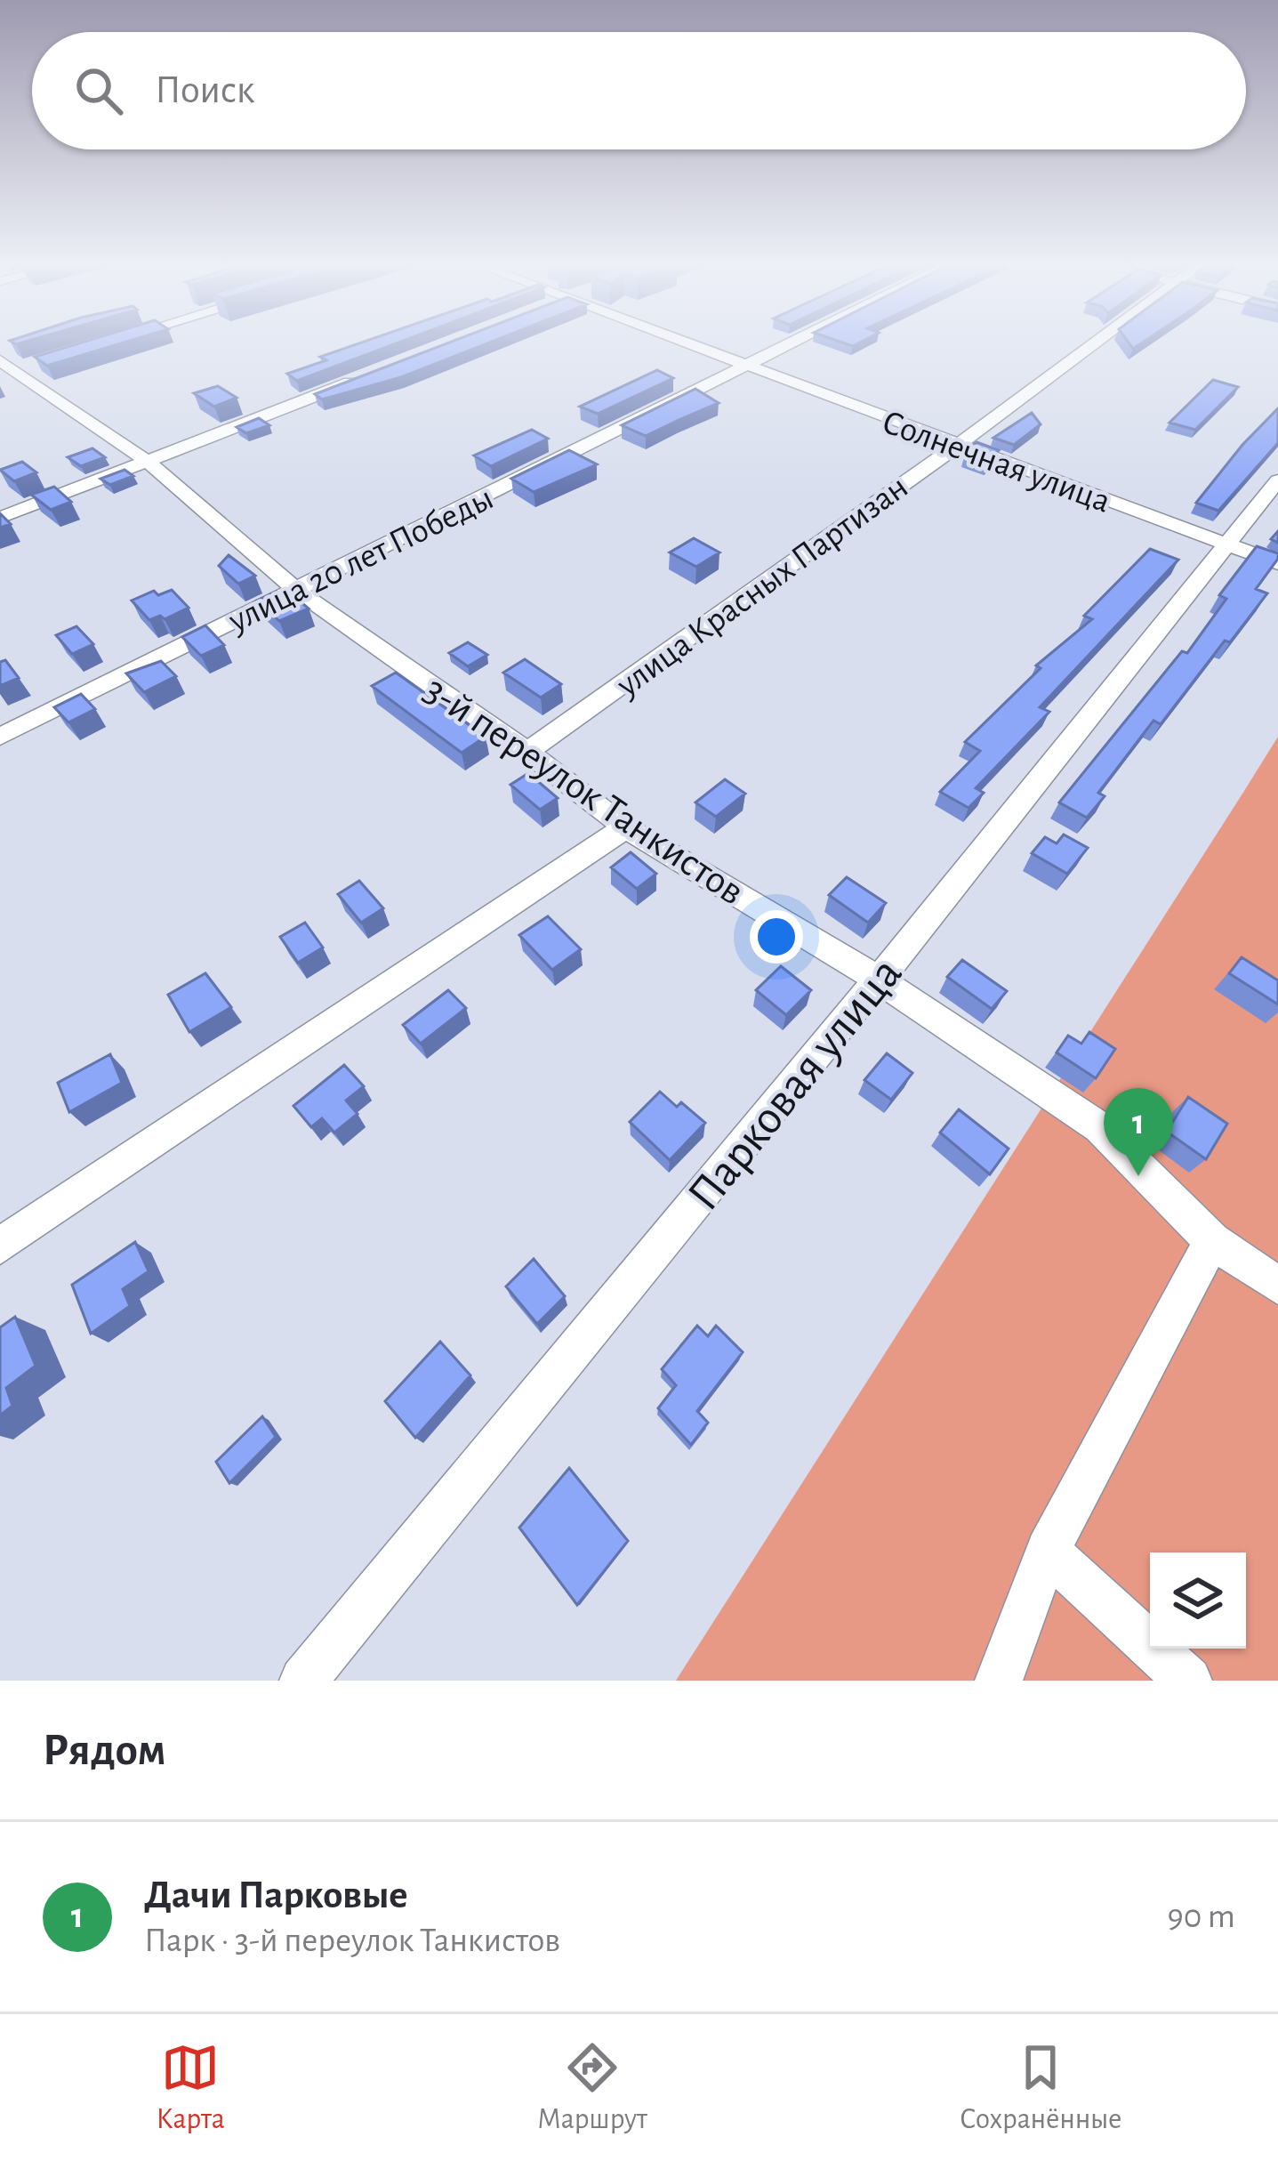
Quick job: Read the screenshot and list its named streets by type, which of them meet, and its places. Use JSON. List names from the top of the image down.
{
  "streets": {
    "street": [
      "Солнечная улица",
      "улица 20 лет Победы",
      "улица Красных Партизан",
      "3-й переулок Танкистов",
      "Парковая улица"
    ]
  },
  "crossings": [
    ["Солнечная улица", "улица 20 лет Победы"],
    ["Солнечная улица", "улица Красных Партизан"],
    ["Солнечная улица", "Парковая улица"],
    ["улица 20 лет Победы", "3-й переулок Танкистов"],
    ["улица Красных Партизан", "3-й переулок Танкистов"],
    ["3-й переулок Танкистов", "Парковая улица"]
  ],
  "page": {
    "search": "Поиск",
    "pins": "1",
    "heading": "Рядом",
    "list": [
      {
        "mark": "1",
        "name": "Дачи Парковые",
        "note": "Парк · 3-й переулок Танкистов",
        "value": "90 m"
      }
    ],
    "nav": ["Карта", "Маршрут", "Сохранённые"]
  }
}
